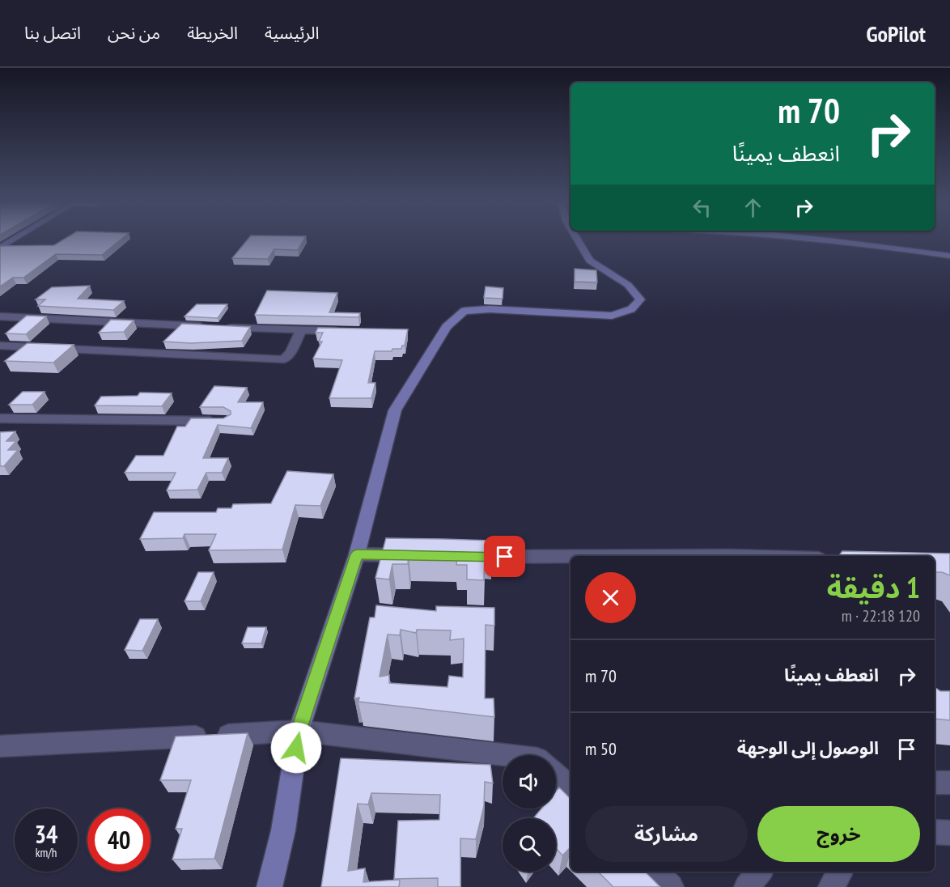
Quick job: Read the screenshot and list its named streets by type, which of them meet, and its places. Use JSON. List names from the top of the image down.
{
  "page": {
    "header": "GoPilot",
    "nav": [
      "الرئيسية",
      "الخريطة",
      "من نحن",
      "اتصل بنا"
    ],
    "turn": ["70 m", "انعطف يمينًا"],
    "heading": ["1 دقيقة", "120 m · 22:18"],
    "list": [
      {
        "name": "انعطف يمينًا",
        "value": "70 m"
      },
      {
        "name": "الوصول إلى الوجهة",
        "value": "50 m"
      }
    ],
    "buttons": ["خروج", "مشاركة"],
    "speed": "34 km/h",
    "limit": "40"
  }
}
